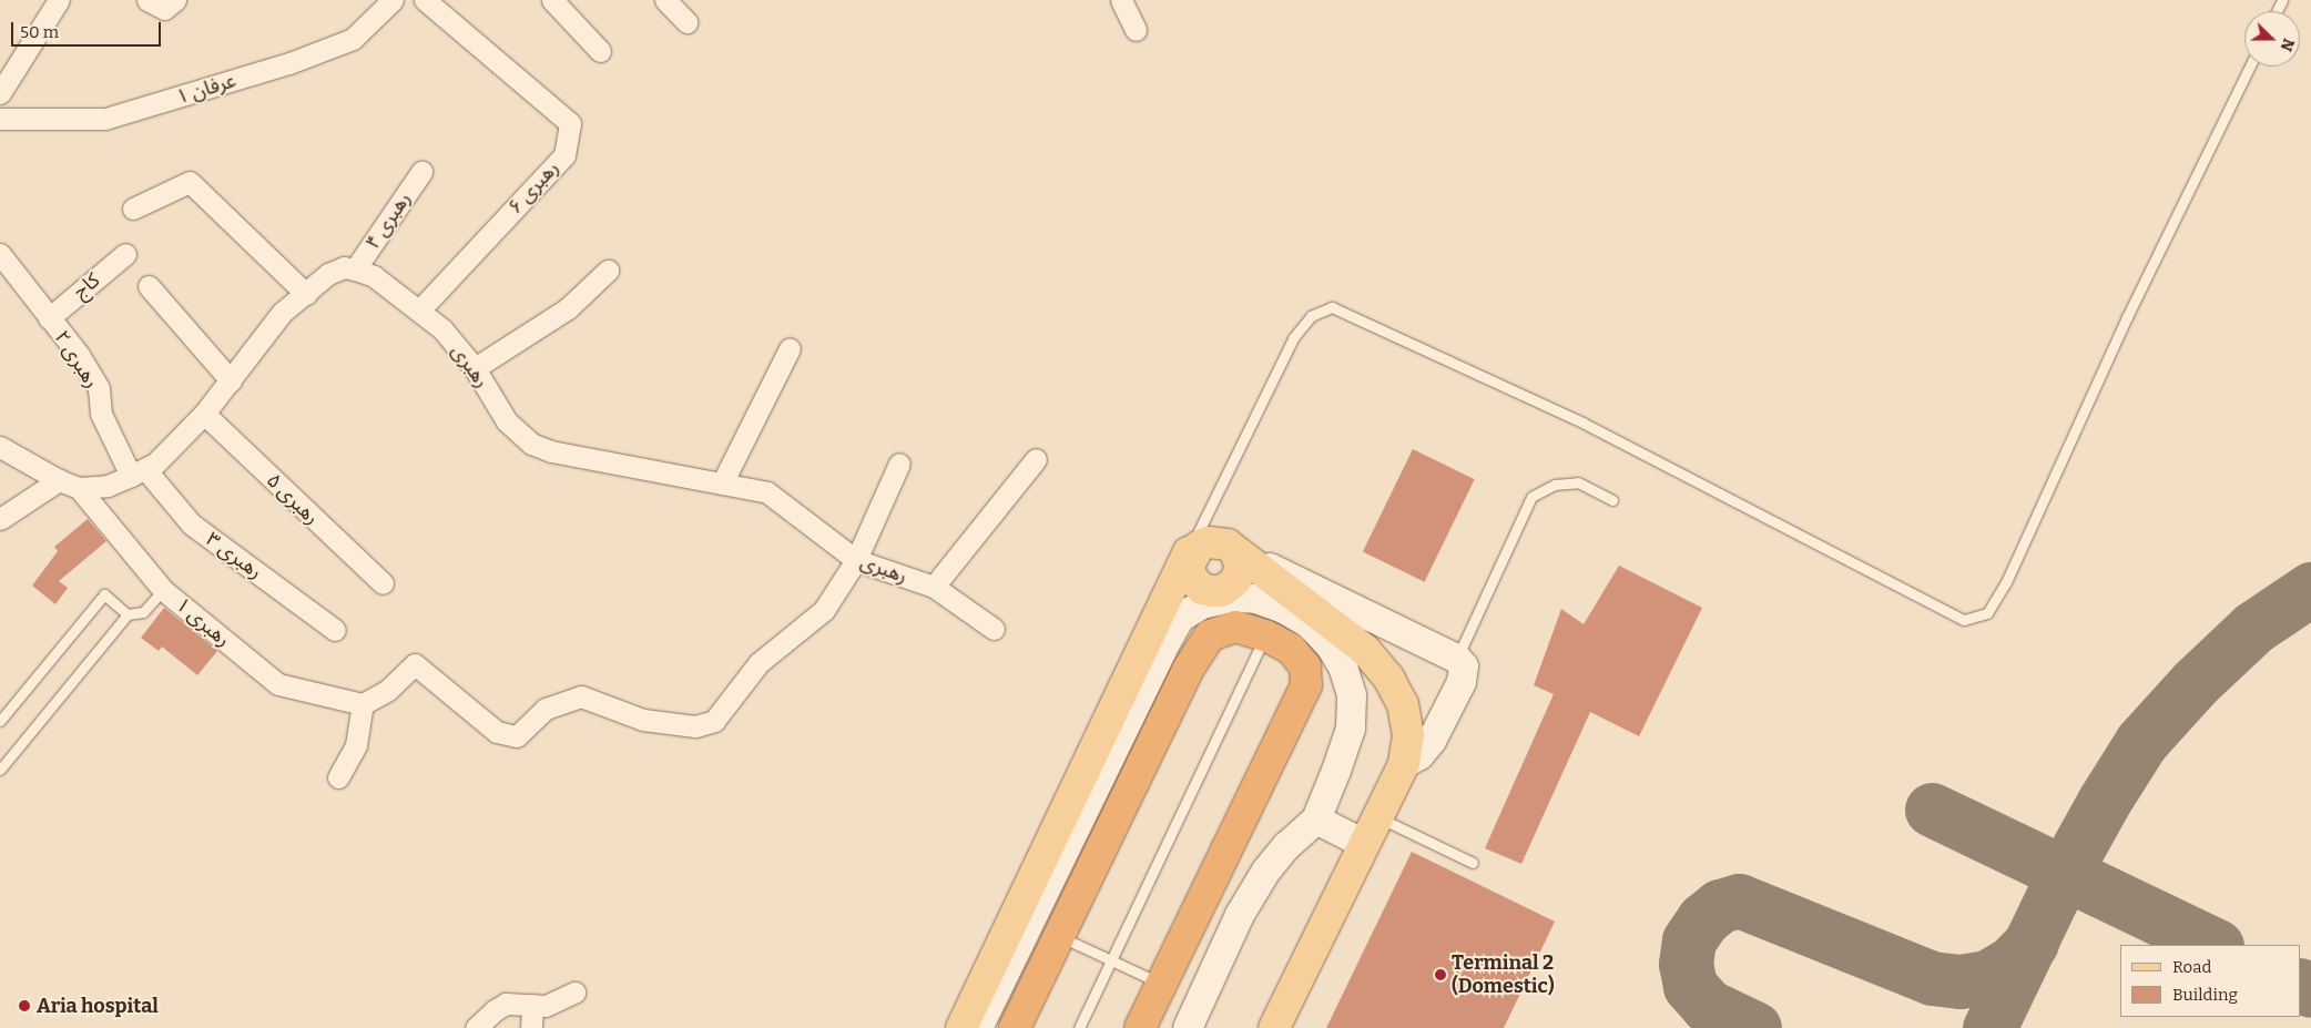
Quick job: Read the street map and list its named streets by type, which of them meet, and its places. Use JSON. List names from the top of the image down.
{
  "streets": {
    "street": [
      "عرفان ۱",
      "رهبری ۶",
      "رهبری ۴",
      "کاج",
      "رهبری ۲",
      "رهبری",
      "رهبری ۵",
      "رهبری ۳",
      "رهبری ۱"
    ]
  },
  "crossings": [
    ["رهبری ۶", "رهبری"],
    ["رهبری ۴", "رهبری"],
    ["کاج", "رهبری ۲"],
    ["رهبری ۲", "رهبری ۳"]
  ],
  "places": ["Terminal 2 (Domestic)", "Aria hospital"],
  "legend": ["Road", "Building"],
  "scale_bar": "50 m",
  "north": "right"
}
